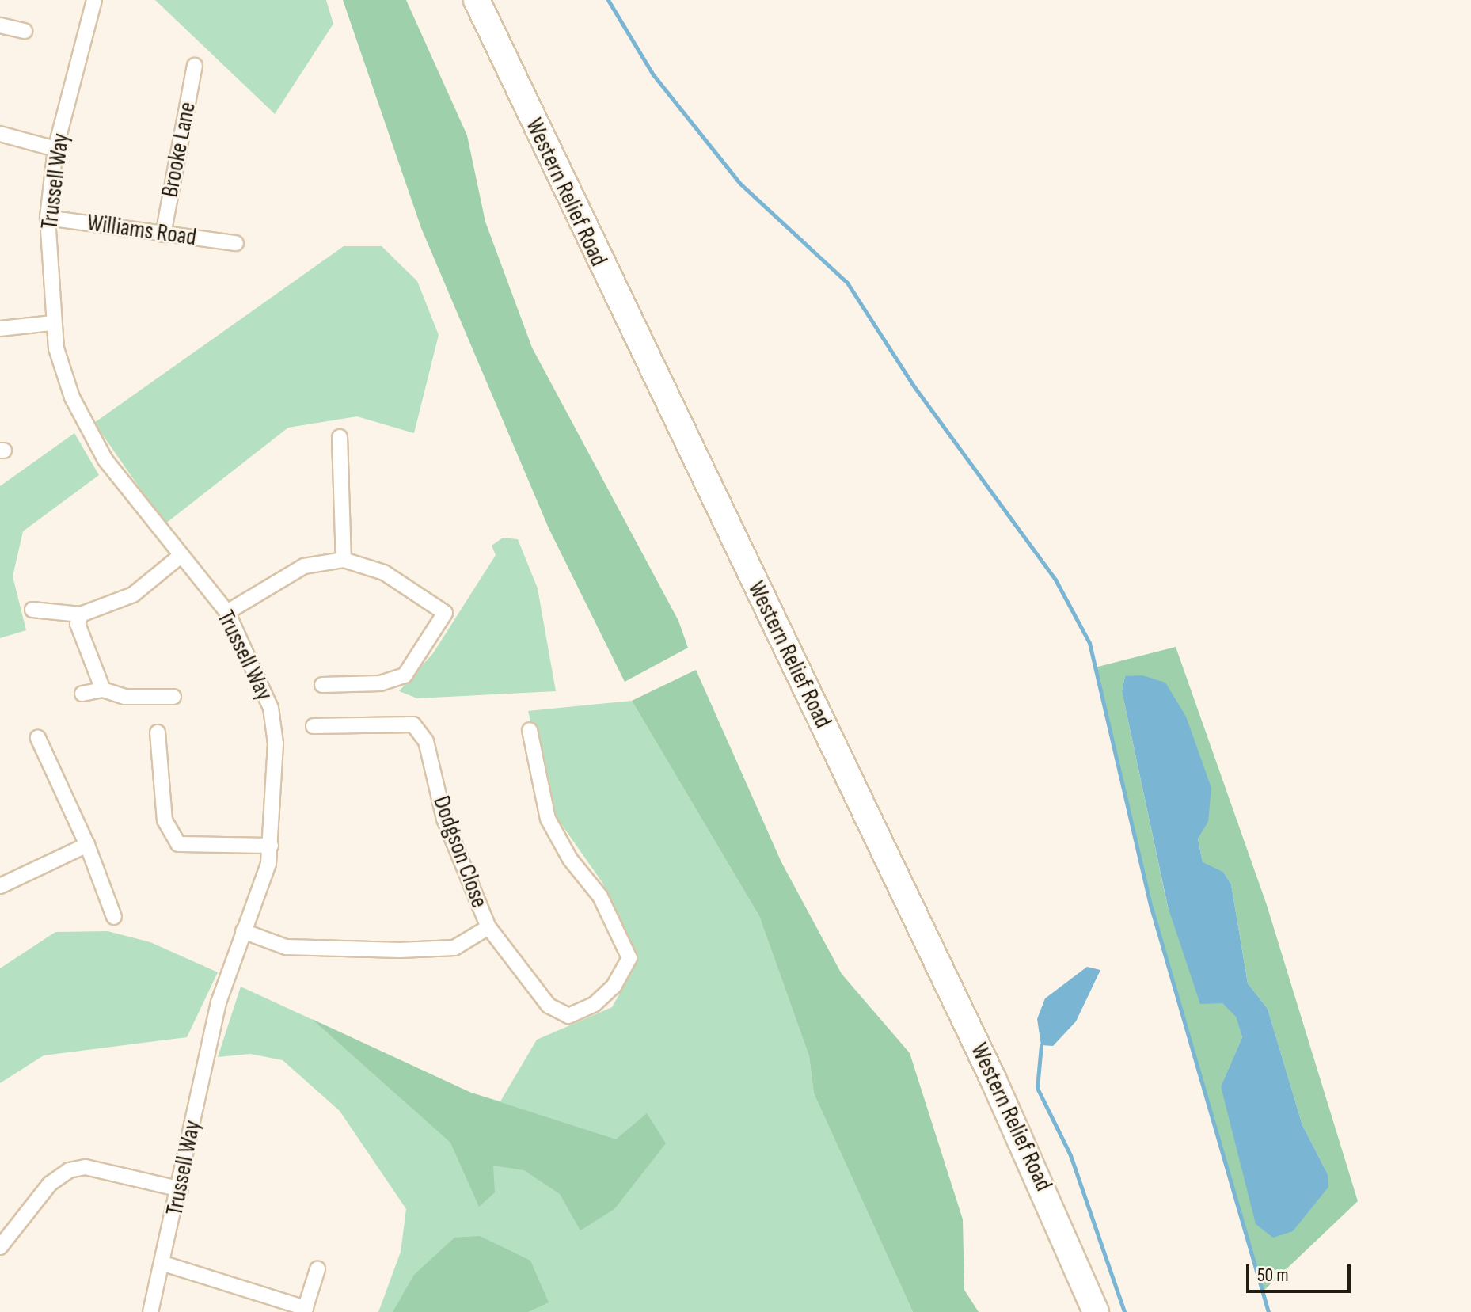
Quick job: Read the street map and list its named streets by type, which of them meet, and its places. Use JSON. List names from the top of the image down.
{
  "streets": {
    "highway": ["Western Relief Road"],
    "street": [
      "Brooke Lane",
      "Trussell Way",
      "Williams Road",
      "Dodgson Close"
    ]
  },
  "crossings": [
    ["Brooke Lane", "Williams Road"],
    ["Trussell Way", "Williams Road"]
  ],
  "scale_bar": "50 m"
}
